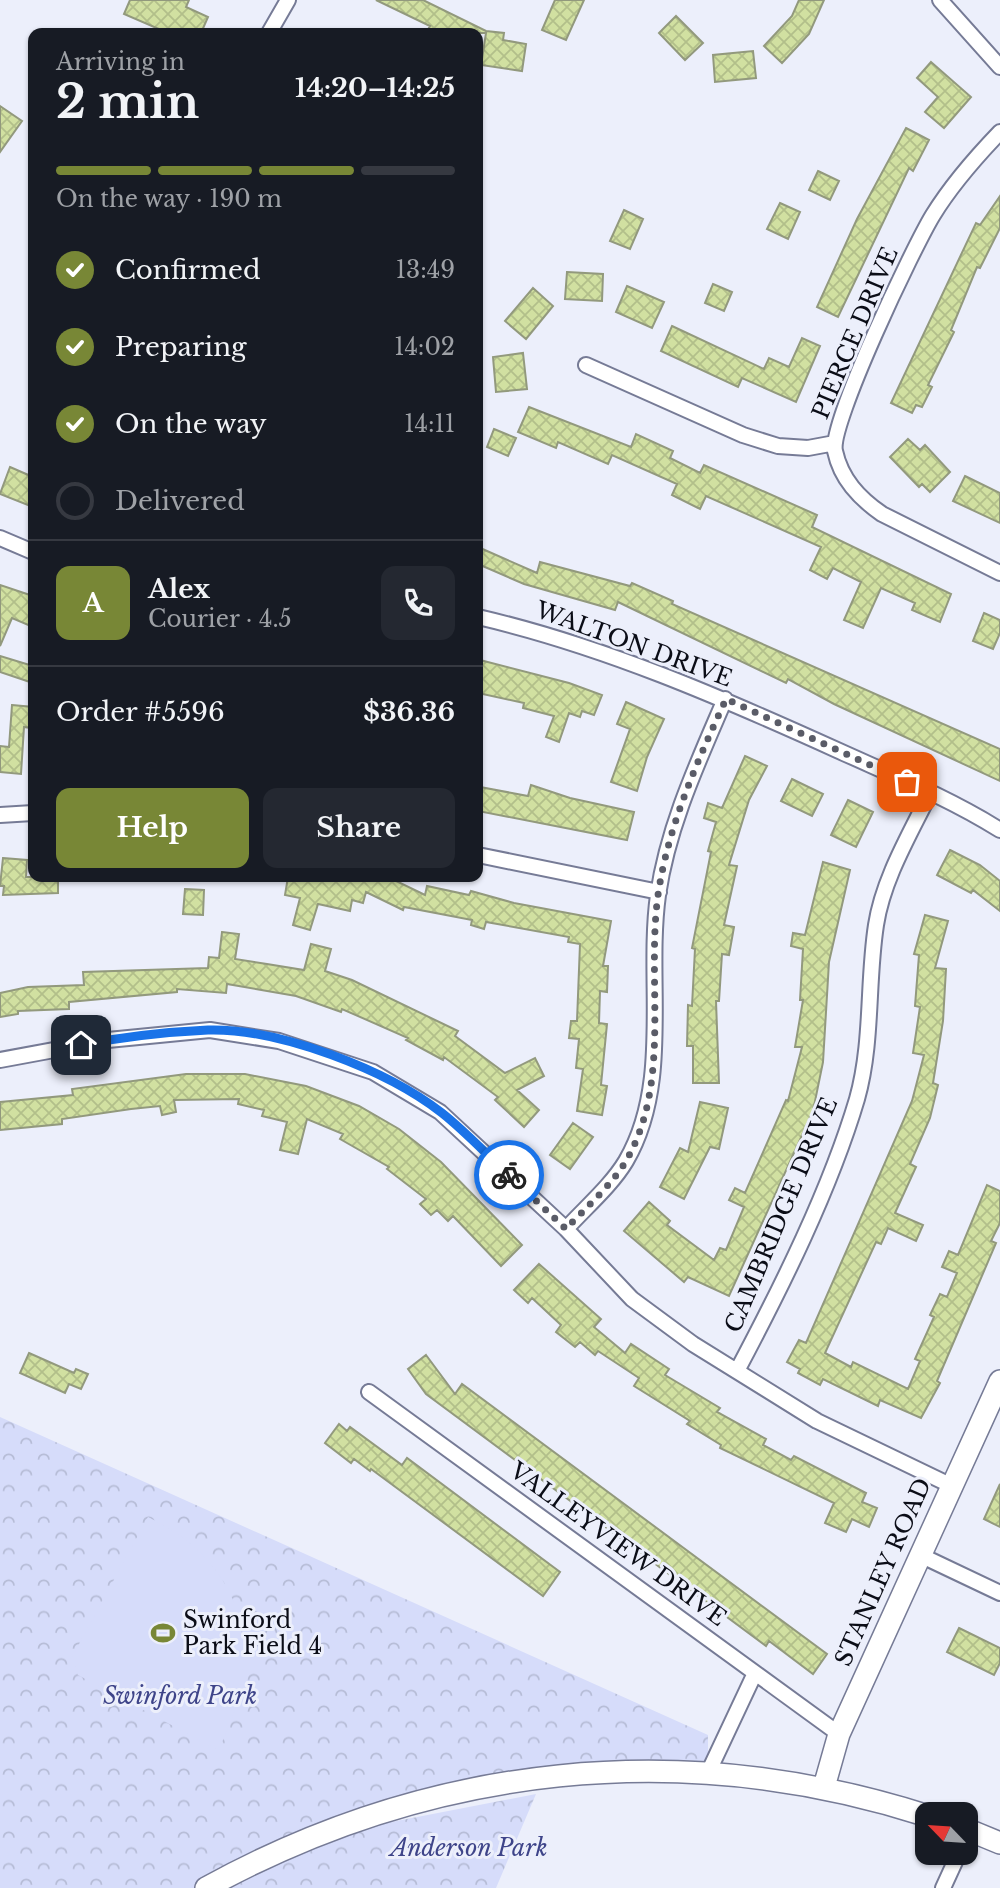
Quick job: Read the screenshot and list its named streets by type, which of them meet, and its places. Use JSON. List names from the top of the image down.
{
  "streets": {
    "main road": ["STANLEY ROAD"],
    "street": [
      "PIERCE DRIVE",
      "WALTON DRIVE",
      "CAMBRIDGE DRIVE",
      "VALLEYVIEW DRIVE"
    ]
  },
  "crossings": [
    ["WALTON DRIVE", "CAMBRIDGE DRIVE"],
    ["VALLEYVIEW DRIVE", "STANLEY ROAD"]
  ],
  "parks": ["Swinford Park", "Anderson Park"],
  "places": {
    "sports": ["Swinford Park Field 4"]
  },
  "north": "top left",
  "page": {
    "heading": ["2 min", "Arriving in", "14:20–14:25"],
    "panel": [
      "Alex",
      "Courier · 4.5",
      "Order #5596",
      "$36.36"
    ],
    "bar": "On the way · 190 m",
    "list": [
      ["Confirmed", "13:49"],
      ["Preparing", "14:02"],
      ["On the way", "14:11"],
      "Delivered"
    ],
    "round": "A",
    "buttons": ["Help", "Share"]
  }
}
